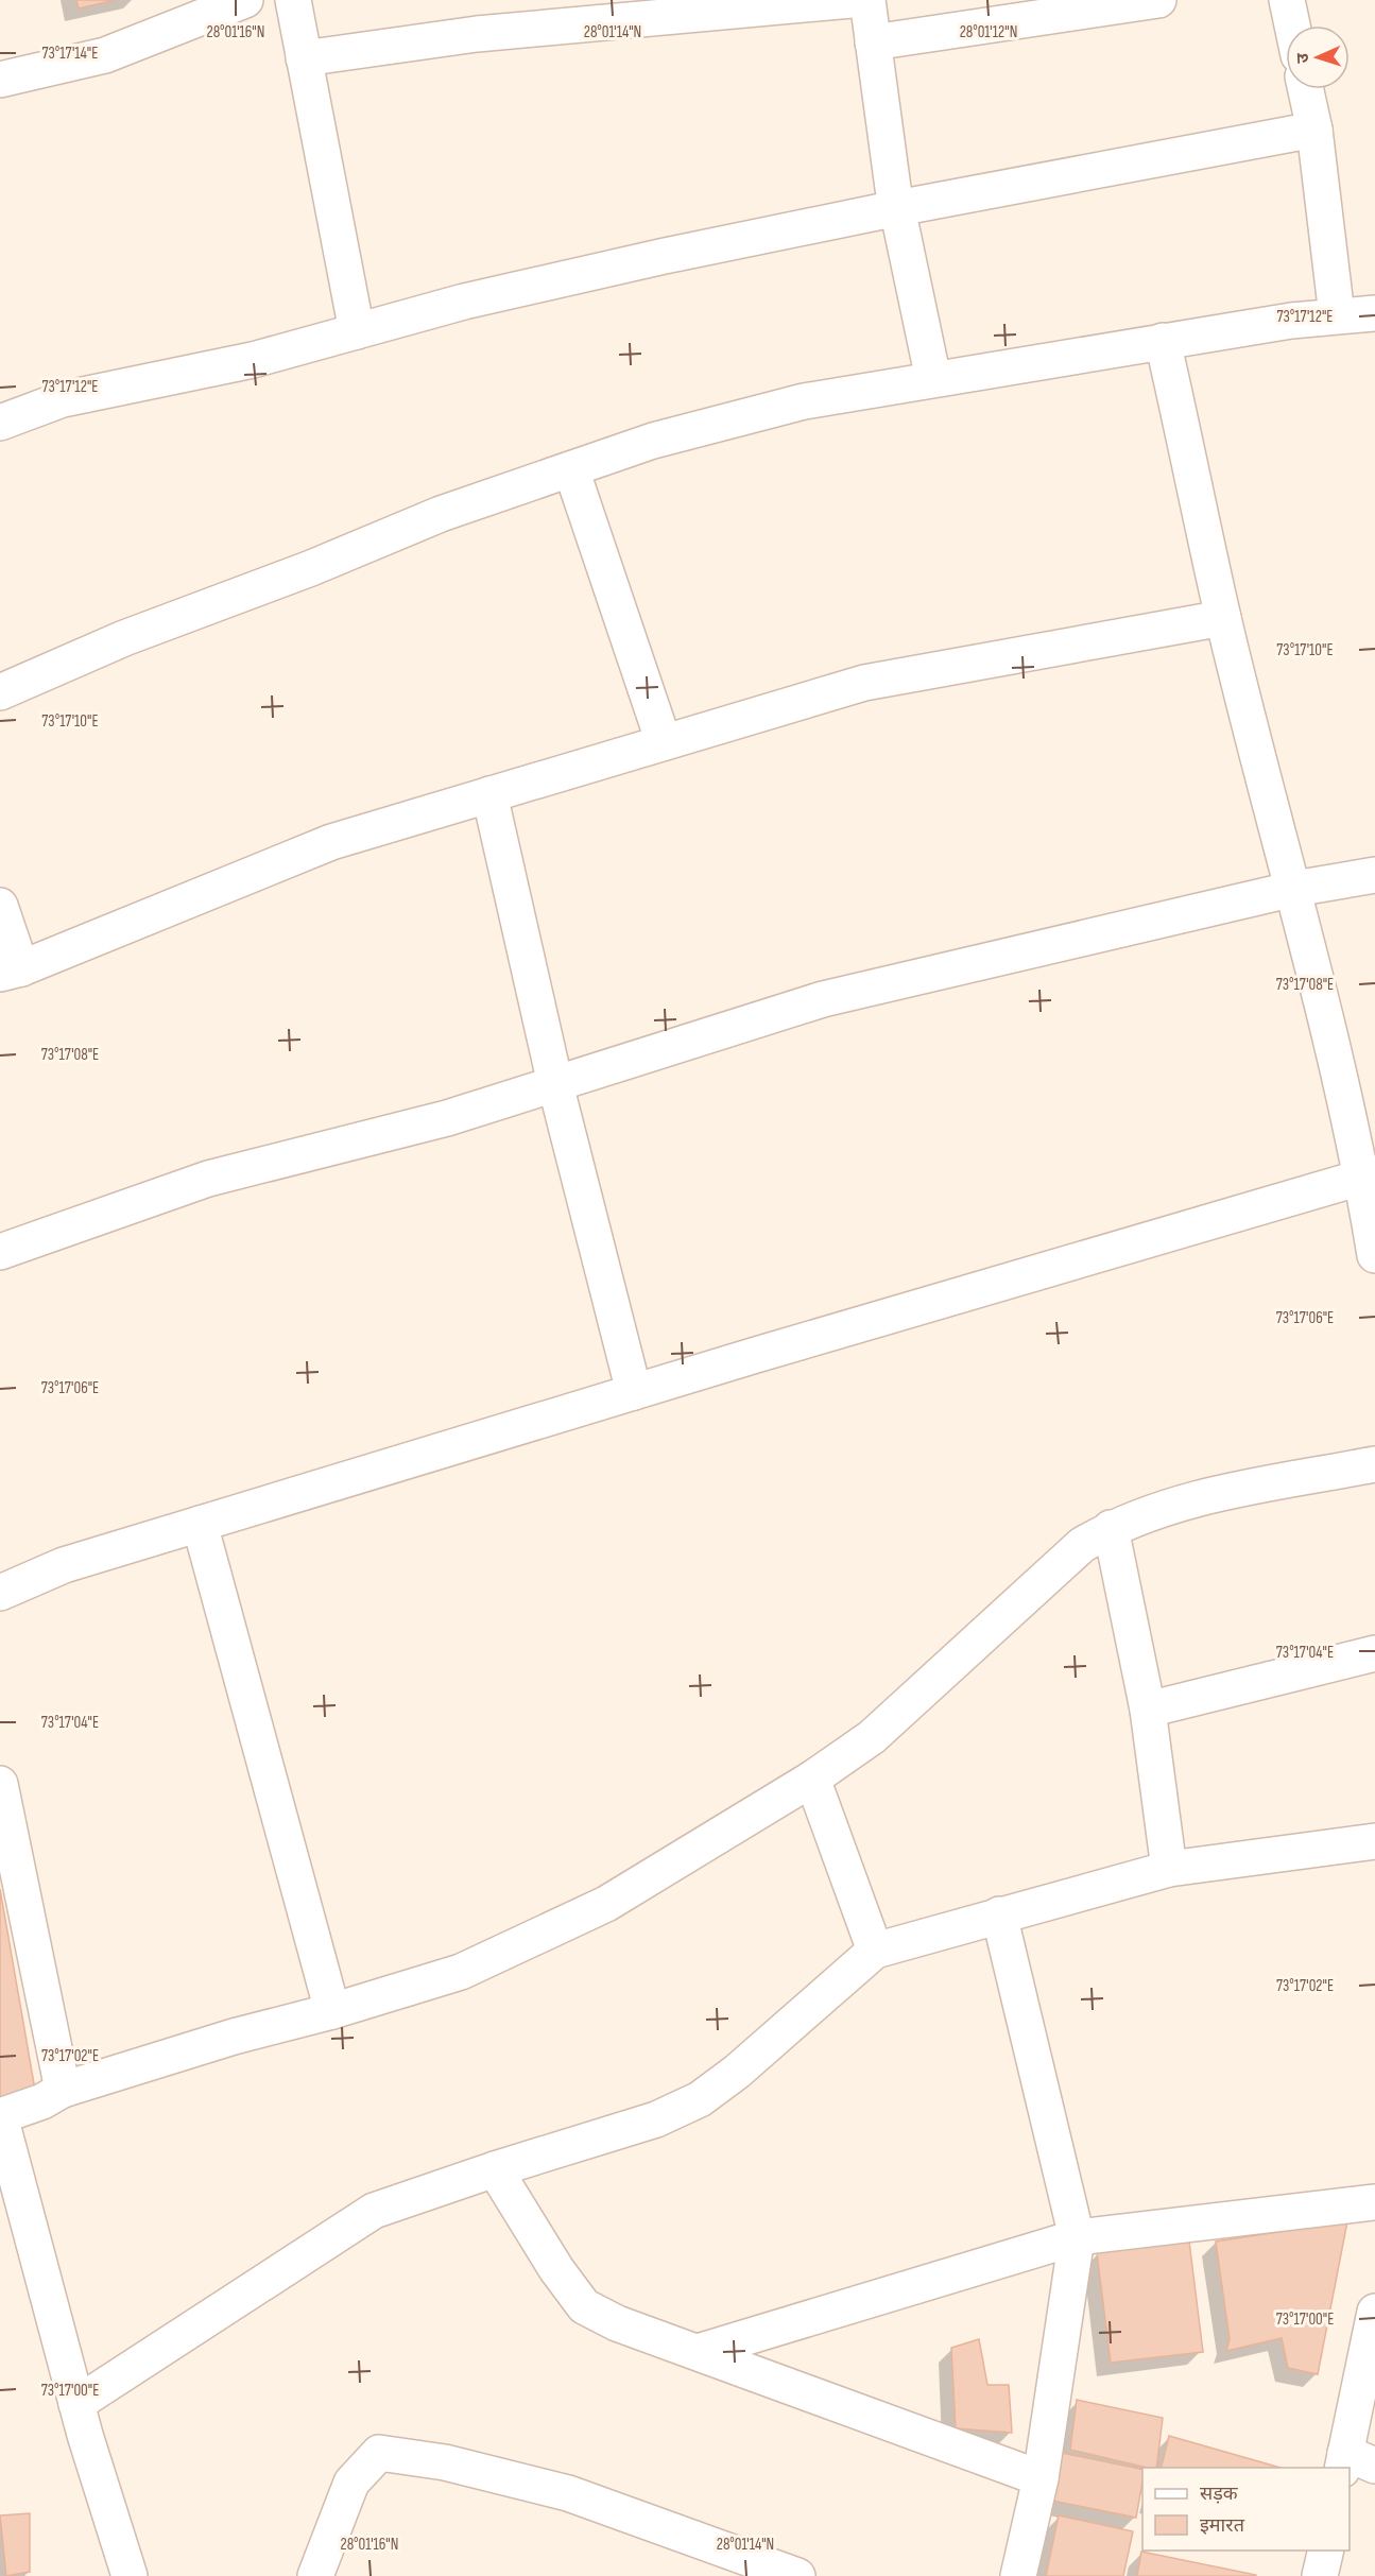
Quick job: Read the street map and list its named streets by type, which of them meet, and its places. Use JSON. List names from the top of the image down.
{
  "legend": ["सड़क", "इमारत"],
  "north": "left",
  "coordinates": [
    "28°01'16\"N",
    "28°01'14\"N",
    "28°01'12\"N",
    "73°17'14\"E",
    "73°17'12\"E",
    "73°17'10\"E",
    "73°17'08\"E",
    "73°17'06\"E",
    "73°17'04\"E",
    "73°17'02\"E",
    "73°17'00\"E"
  ]
}
